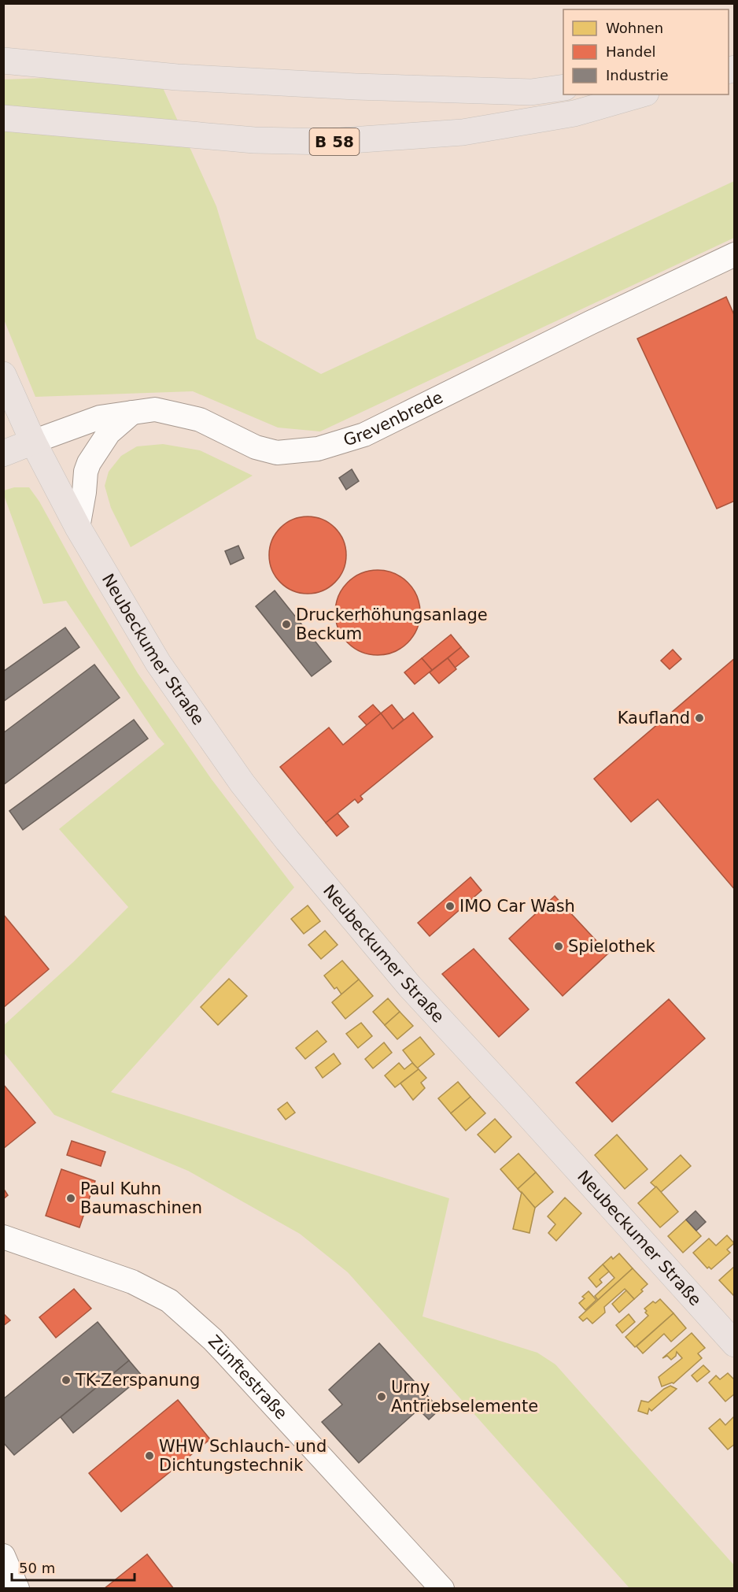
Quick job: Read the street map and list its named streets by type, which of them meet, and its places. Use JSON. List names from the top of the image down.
{
  "streets": {
    "main road": ["B 58", "Neubeckumer Straße"],
    "street": ["Grevenbrede", "Zünftestraße"]
  },
  "crossings": [
    ["Grevenbrede", "Neubeckumer Straße"]
  ],
  "places": [
    "Druckerhöhungsanlage Beckum",
    "Kaufland",
    "IMO Car Wash",
    "Spielothek",
    "Paul Kuhn Baumaschinen",
    "TK-Zerspanung",
    "Urny Antriebselemente",
    "WHW Schlauch- und Dichtungstechnik"
  ],
  "legend": ["Wohnen", "Handel", "Industrie"],
  "scale_bar": "50 m"
}
